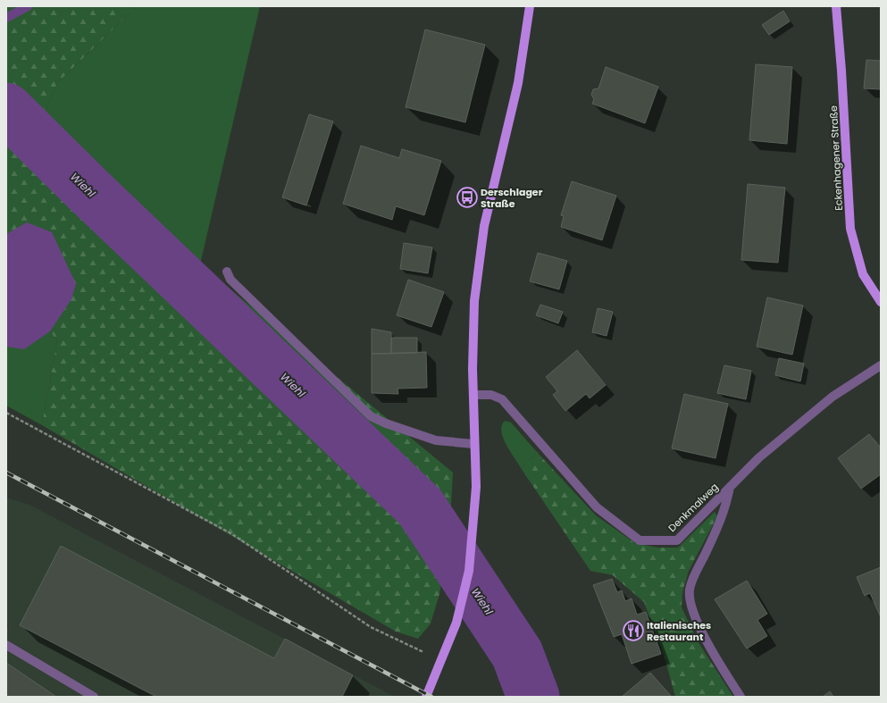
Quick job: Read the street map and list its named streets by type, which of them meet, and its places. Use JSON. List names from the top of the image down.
{
  "streets": {
    "main road": ["Eckenhagener Straße"],
    "street": ["Denkmalweg"]
  },
  "water": ["Wiehl"],
  "places": {
    "bus stop": ["Derschlager Straße"],
    "restaurant": ["Italienisches Restaurant"]
  }
}
